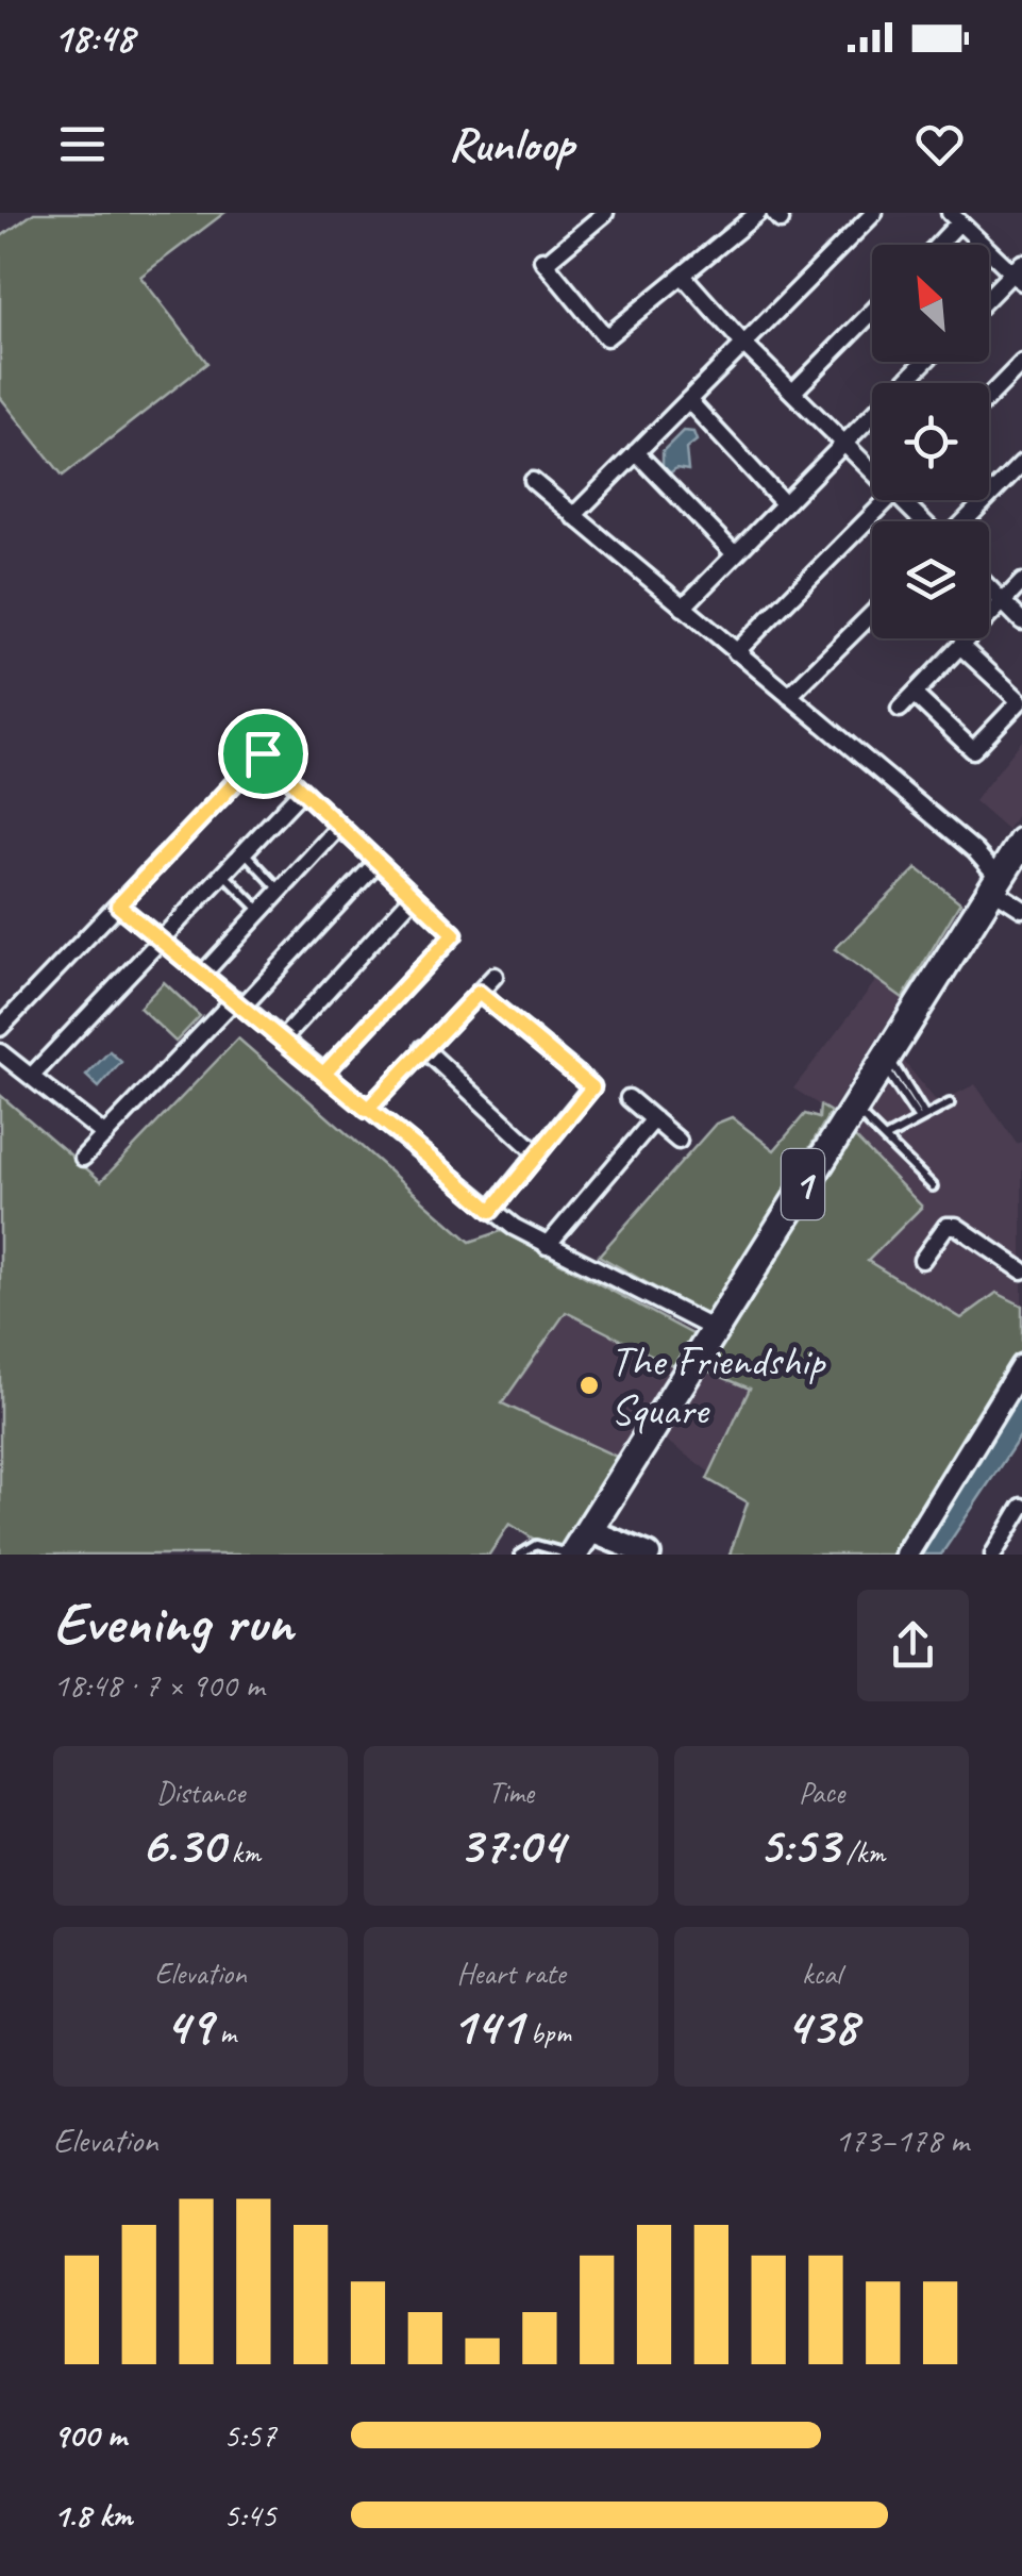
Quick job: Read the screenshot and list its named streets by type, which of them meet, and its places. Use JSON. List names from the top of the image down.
{
  "streets": {
    "highway": ["1"]
  },
  "places": ["The Friendship Square"],
  "north": "top left",
  "page": {
    "status": "18:48",
    "header": "Runloop",
    "heading": ["Evening run", "18:48 · 7 × 900 m"],
    "stats": [
      ["Distance", "6.30 km"],
      ["Time", "37:04"],
      ["Pace", "5:53 /km"],
      ["Elevation", "49 m"],
      ["Heart rate", "141 bpm"],
      ["kcal", "438"]
    ],
    "chart": ["Elevation", "173–178 m"],
    "list": [
      {
        "name": "900 m",
        "note": "5:57"
      },
      {
        "name": "1.8 km",
        "note": "5:45"
      }
    ]
  }
}
